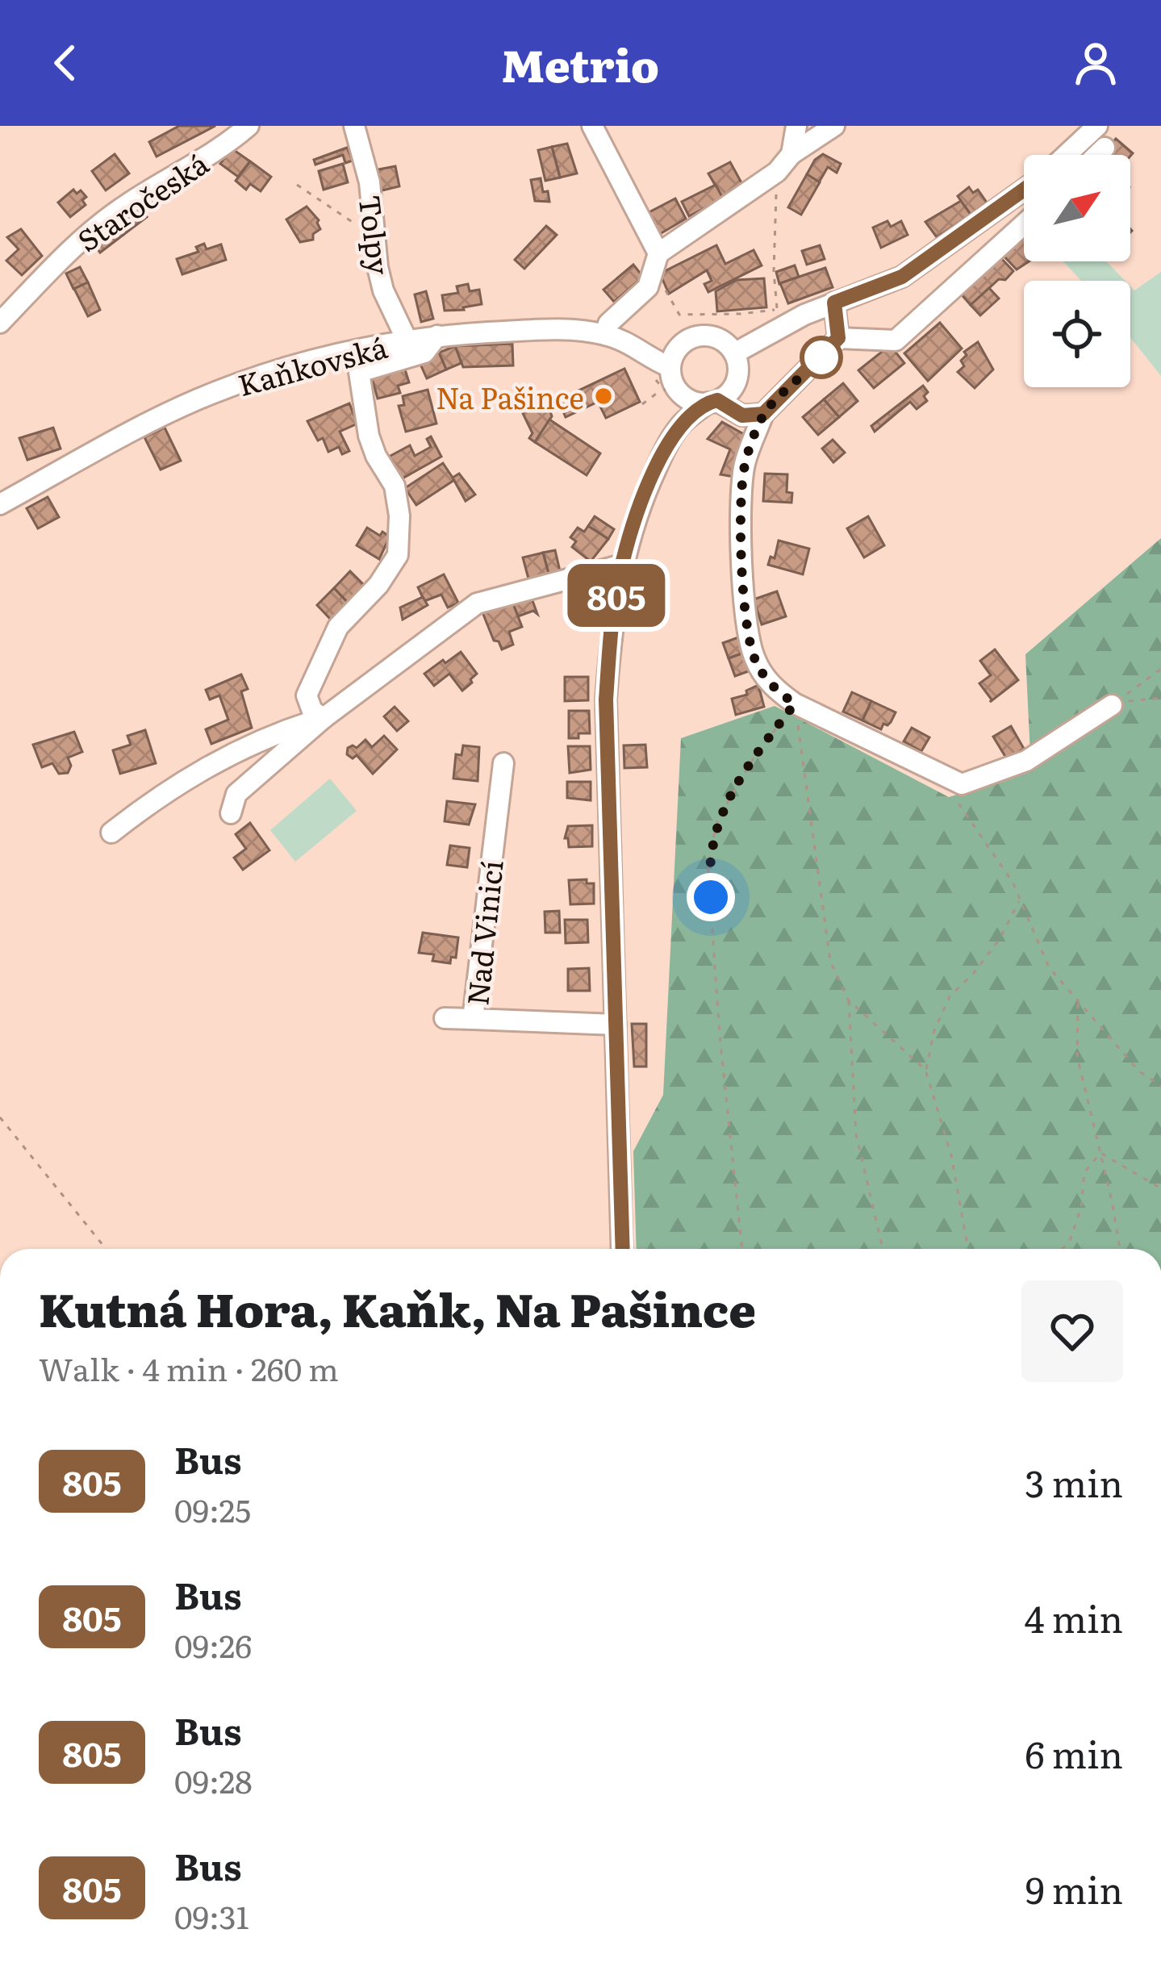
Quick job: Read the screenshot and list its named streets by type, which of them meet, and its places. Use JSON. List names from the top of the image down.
{
  "streets": {
    "street": [
      "Staročeská",
      "Tolpy",
      "Kaňkovská",
      "Nad Vinicí"
    ]
  },
  "crossings": [
    ["Tolpy", "Kaňkovská"]
  ],
  "places": ["Na Pašince"],
  "lines": ["bus line 805"],
  "north": "top right",
  "page": {
    "header": "Metrio",
    "on_map": "805",
    "heading": ["Kutná Hora, Kaňk, Na Pašince", "Walk · 4 min · 260 m"],
    "list": [
      {
        "mark": "805",
        "name": "Bus",
        "note": "09:25",
        "value": "3 min"
      },
      {
        "mark": "805",
        "name": "Bus",
        "note": "09:26",
        "value": "4 min"
      },
      {
        "mark": "805",
        "name": "Bus",
        "note": "09:28",
        "value": "6 min"
      },
      {
        "mark": "805",
        "name": "Bus",
        "note": "09:31",
        "value": "9 min"
      }
    ]
  }
}
